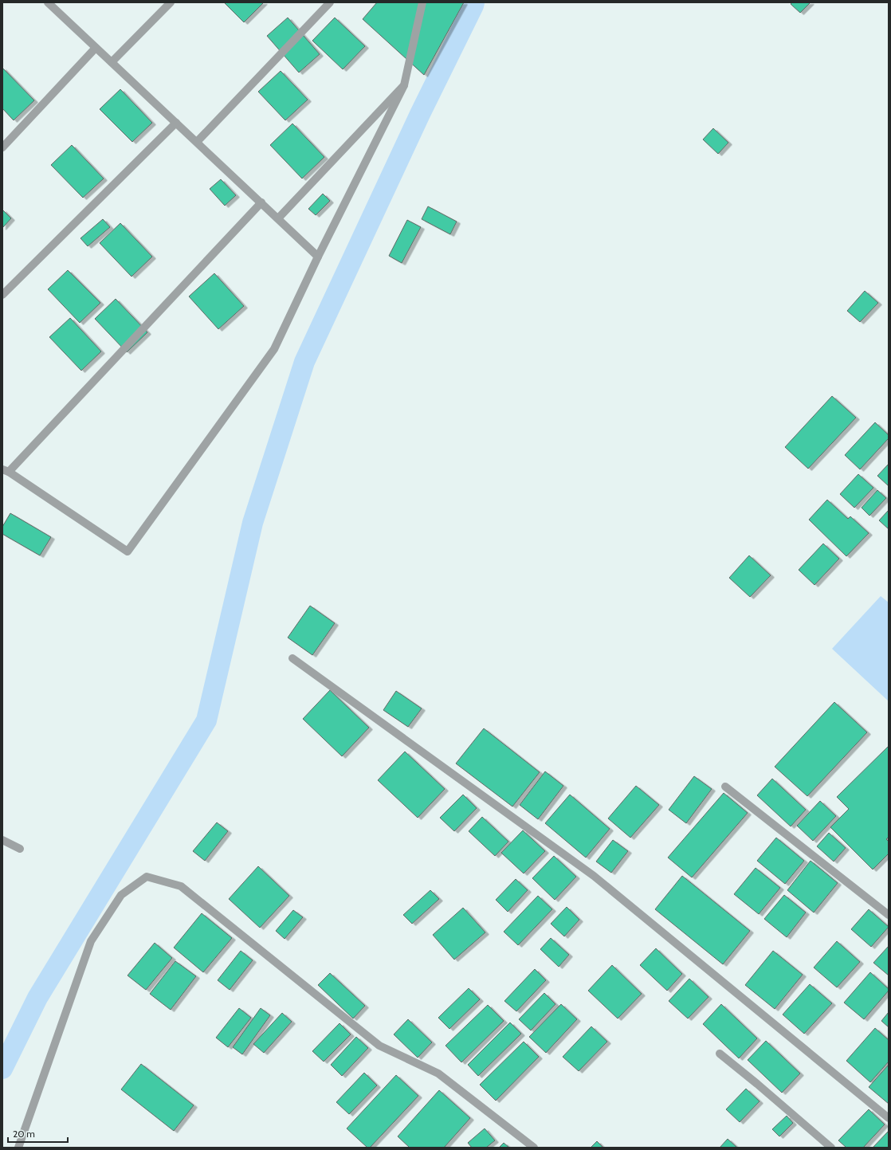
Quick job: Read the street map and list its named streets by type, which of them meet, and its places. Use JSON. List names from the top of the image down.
{
  "scale_bar": "20 m"
}
